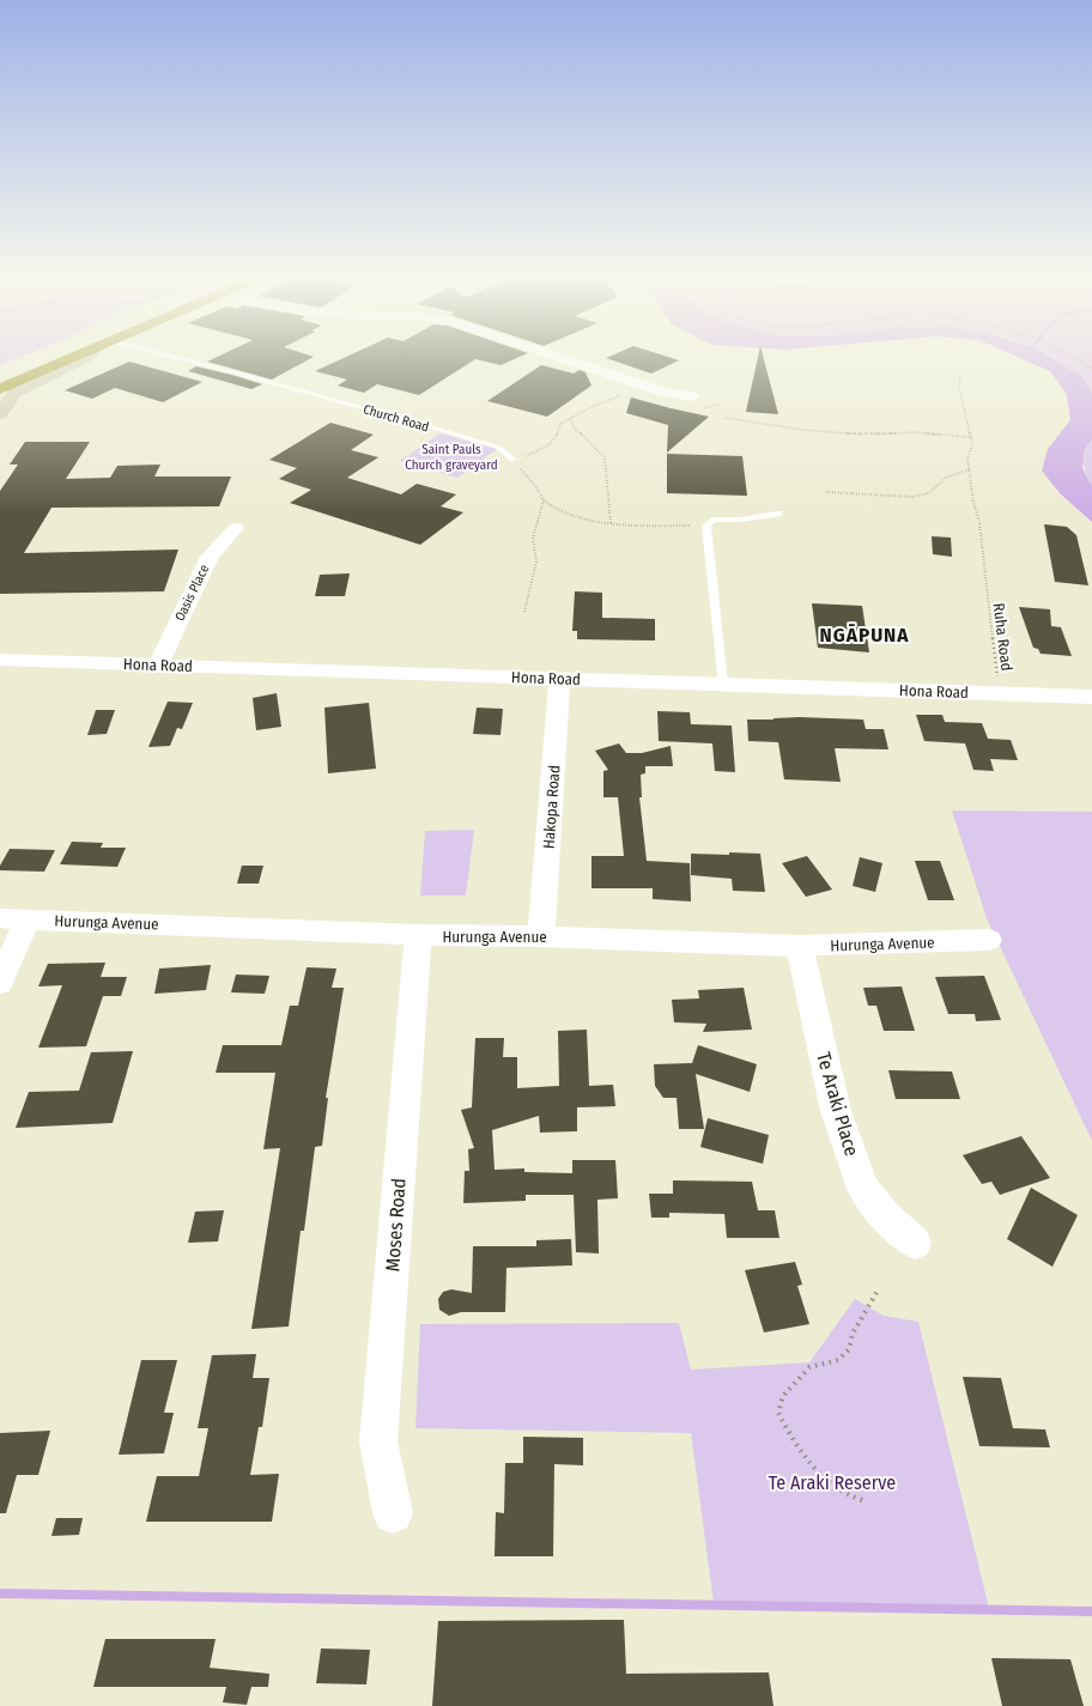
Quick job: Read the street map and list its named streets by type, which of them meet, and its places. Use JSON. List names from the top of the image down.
{
  "streets": {
    "street": [
      "Oasis Place",
      "Hona Road",
      "Hakopa Road",
      "Hurunga Avenue",
      "Te Araki Place",
      "Moses Road"
    ],
    "lane": ["Church Road"],
    "path": ["Ruha Road"]
  },
  "crossings": [
    ["Oasis Place", "Hona Road"],
    ["Ruha Road", "Hona Road"],
    ["Hona Road", "Hakopa Road"],
    ["Hakopa Road", "Hurunga Avenue"],
    ["Hurunga Avenue", "Te Araki Place"],
    ["Hurunga Avenue", "Moses Road"]
  ],
  "districts": ["NGĀPUNA"],
  "parks": ["Saint Pauls Church graveyard", "Te Araki Reserve"]
}
